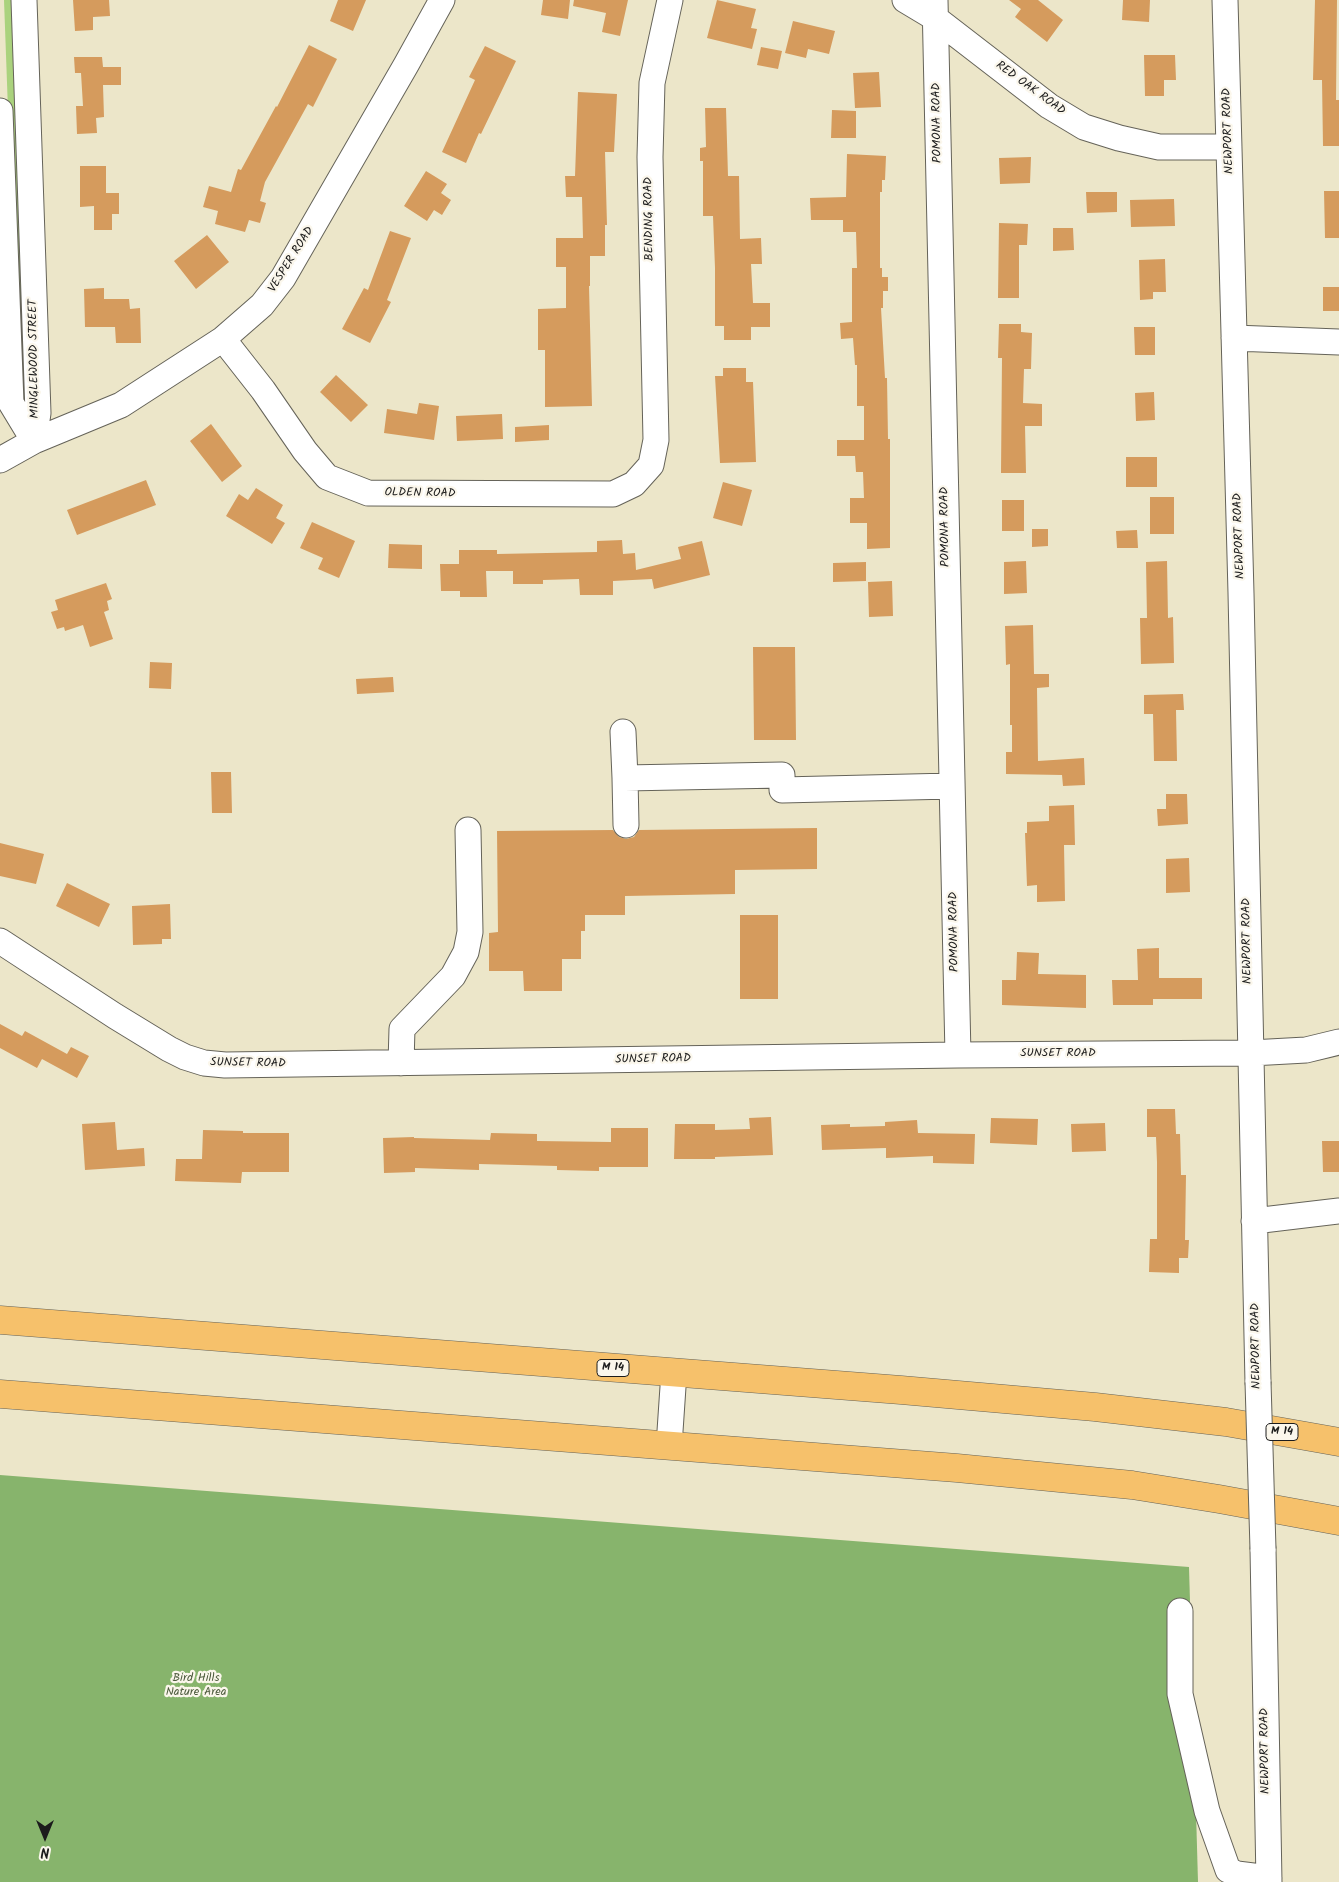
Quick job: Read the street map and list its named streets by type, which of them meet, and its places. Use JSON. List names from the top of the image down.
{
  "streets": {
    "highway": ["M 14"],
    "street": [
      "RED OAK ROAD",
      "POMONA ROAD",
      "NEWPORT ROAD",
      "BENDING ROAD",
      "VESPER ROAD",
      "MINGLEWOOD STREET",
      "OLDEN ROAD",
      "SUNSET ROAD"
    ]
  },
  "crossings": [
    ["RED OAK ROAD", "POMONA ROAD"],
    ["RED OAK ROAD", "NEWPORT ROAD"],
    ["POMONA ROAD", "SUNSET ROAD"],
    ["NEWPORT ROAD", "SUNSET ROAD"],
    ["BENDING ROAD", "OLDEN ROAD"],
    ["VESPER ROAD", "MINGLEWOOD STREET"],
    ["VESPER ROAD", "OLDEN ROAD"]
  ],
  "parks": ["Bird Hills Nature Area"],
  "north": "bottom"
}
